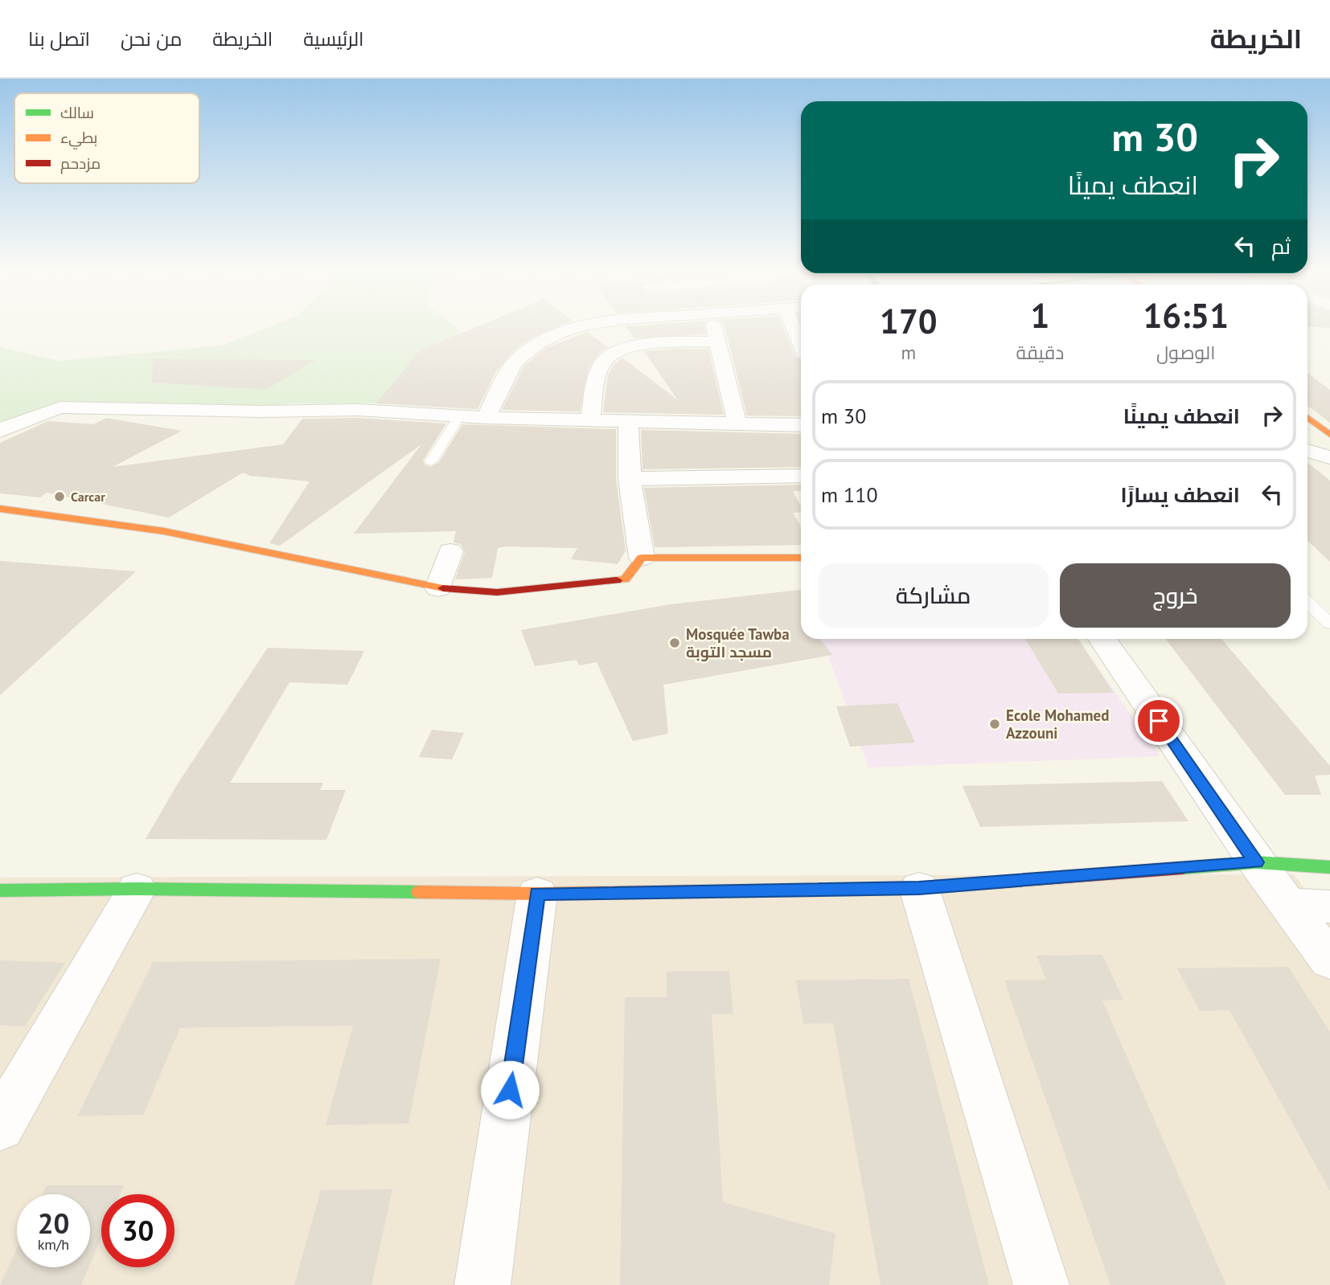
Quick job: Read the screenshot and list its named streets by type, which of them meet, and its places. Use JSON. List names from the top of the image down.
{
  "places": ["Carcar", "Mosquée Tawba مسجد التوبة", "Ecole Mohamed Azzouni"],
  "legend": ["سالك", "بطيء", "مزدحم"],
  "page": {
    "header": "الخريطة",
    "nav": [
      "الرئيسية",
      "الخريطة",
      "من نحن",
      "اتصل بنا"
    ],
    "turn": ["30 m", "انعطف يمينًا"],
    "then": "ثم",
    "eta": [
      "16:51",
      "الوصول",
      "1",
      "دقيقة",
      "170",
      "m"
    ],
    "list": [
      {
        "name": "انعطف يمينًا",
        "value": "30 m"
      },
      {
        "name": "انعطف يسارًا",
        "value": "110 m"
      }
    ],
    "buttons": ["خروج", "مشاركة"],
    "speed": "20 km/h",
    "limit": "30"
  }
}
